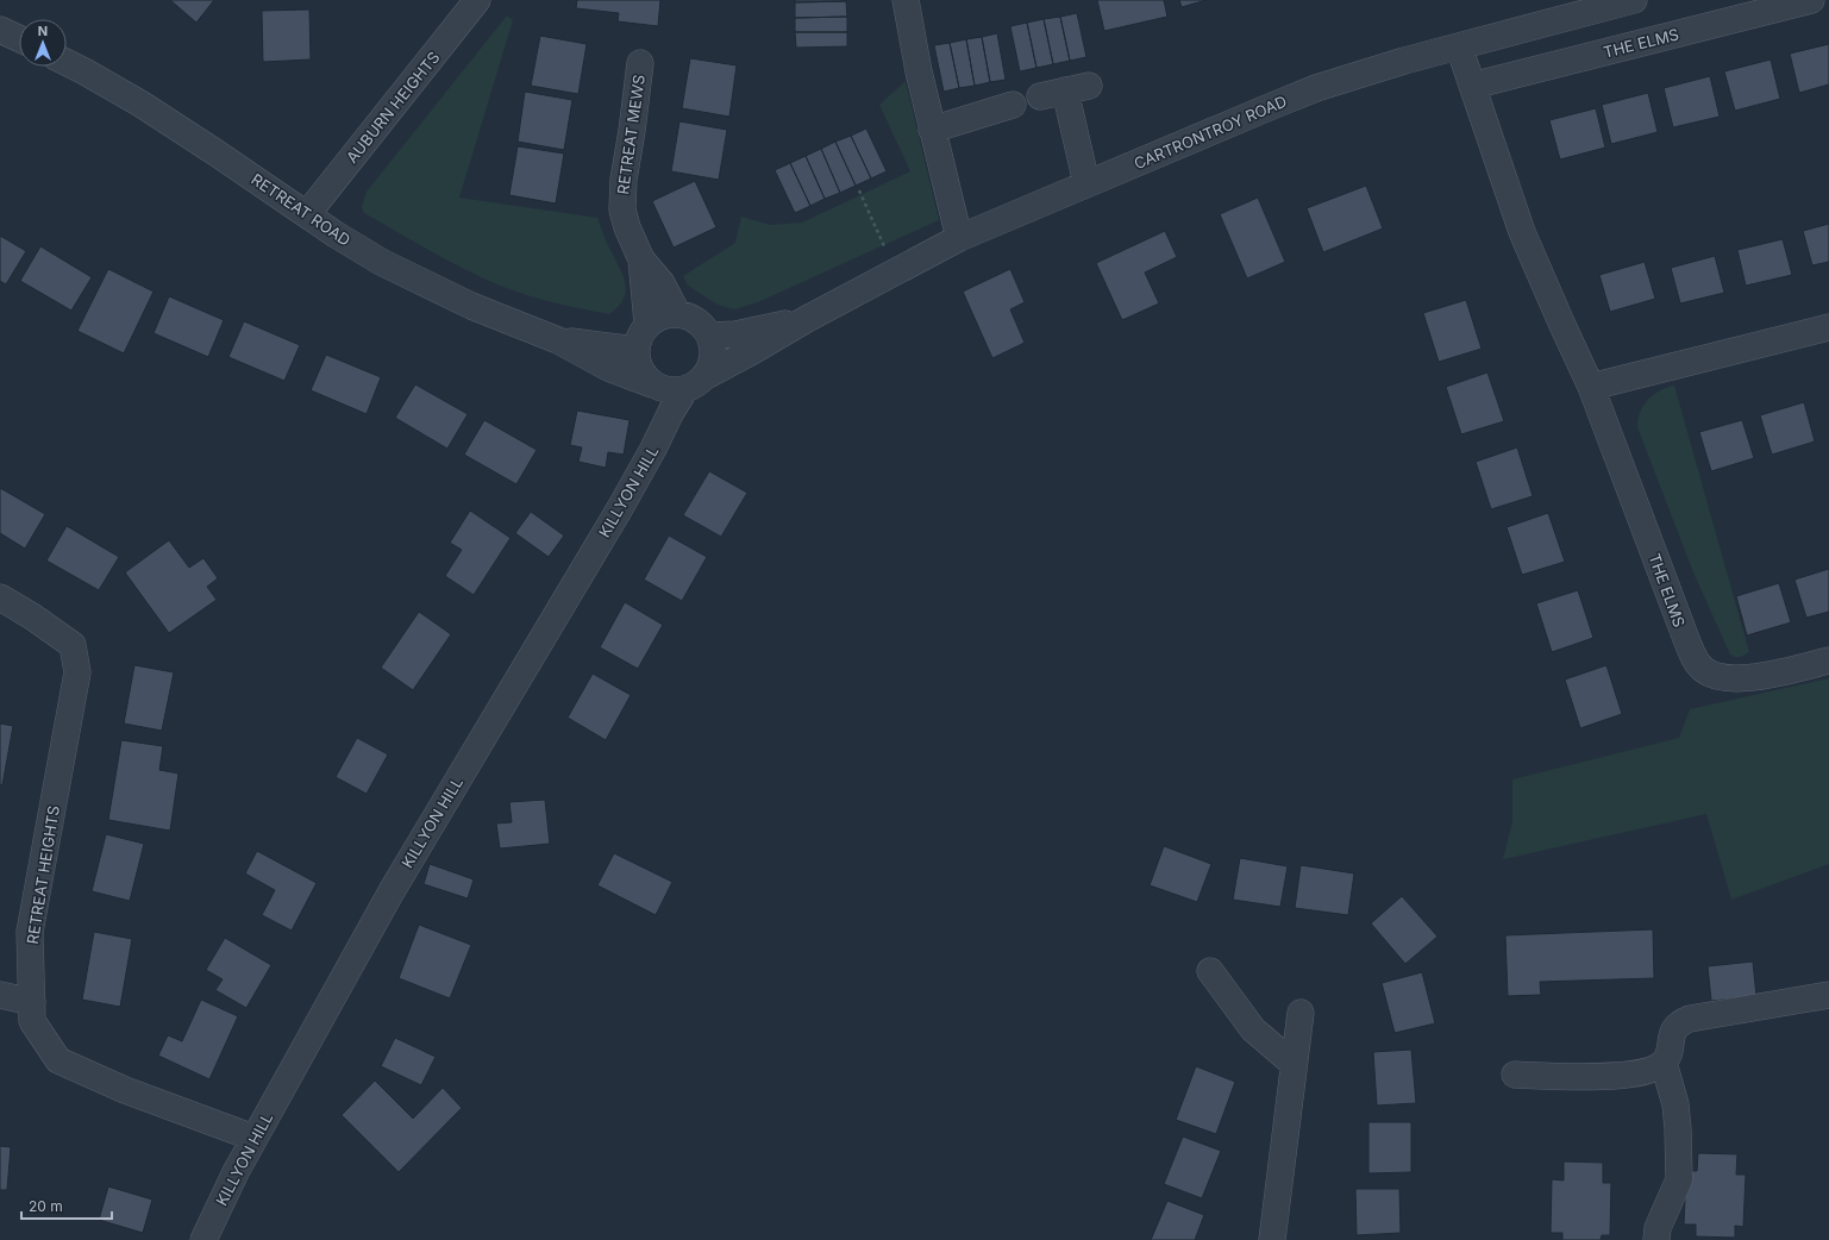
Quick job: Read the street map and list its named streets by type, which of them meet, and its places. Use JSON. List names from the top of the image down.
{
  "streets": {
    "street": [
      "THE ELMS",
      "AUBURN HEIGHTS",
      "CARTRONTROY ROAD",
      "RETREAT MEWS",
      "RETREAT ROAD",
      "KILLYON HILL",
      "RETREAT HEIGHTS"
    ]
  },
  "crossings": [
    ["THE ELMS", "CARTRONTROY ROAD"],
    ["AUBURN HEIGHTS", "RETREAT ROAD"],
    ["CARTRONTROY ROAD", "RETREAT MEWS"],
    ["CARTRONTROY ROAD", "RETREAT ROAD"],
    ["CARTRONTROY ROAD", "KILLYON HILL"],
    ["RETREAT MEWS", "RETREAT ROAD"],
    ["RETREAT MEWS", "KILLYON HILL"],
    ["RETREAT ROAD", "KILLYON HILL"],
    ["KILLYON HILL", "RETREAT HEIGHTS"]
  ],
  "scale_bar": "20 m",
  "north": "top"
}
